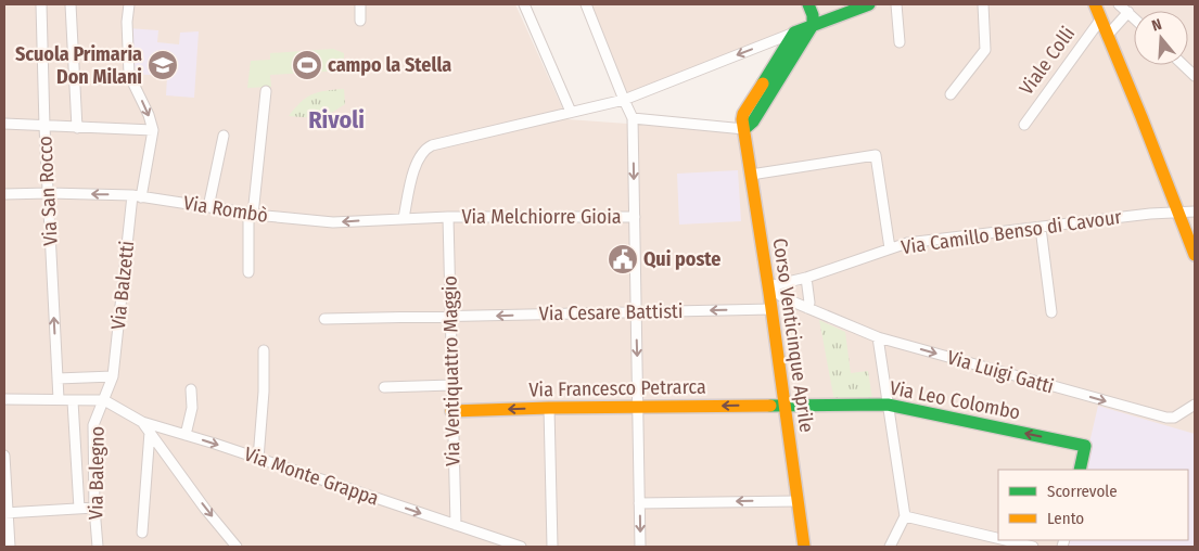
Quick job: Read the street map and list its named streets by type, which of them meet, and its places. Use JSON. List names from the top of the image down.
{
  "streets": {
    "street": [
      "Viale Colli",
      "Via San Rocco",
      "Via Rombò",
      "Via Melchiorre Gioia",
      "Via Camillo Benso di Cavour",
      "Via Balzetti",
      "Via Cesare Battisti",
      "Corso Venticinque Aprile",
      "Via Ventiquattro Maggio",
      "Via Luigi Gatti",
      "Via Francesco Petrarca",
      "Via Leo Colombo",
      "Via Balegno",
      "Via Monte Grappa"
    ]
  },
  "crossings": [
    ["Viale Colli", "Via Camillo Benso di Cavour"],
    ["Via San Rocco", "Via Rombò"],
    ["Via Rombò", "Via Melchiorre Gioia"],
    ["Via Rombò", "Via Balzetti"],
    ["Via Rombò", "Via Ventiquattro Maggio"],
    ["Via Melchiorre Gioia", "Via Ventiquattro Maggio"],
    ["Via Camillo Benso di Cavour", "Corso Venticinque Aprile"],
    ["Via Camillo Benso di Cavour", "Via Luigi Gatti"],
    ["Via Balzetti", "Via Balegno"],
    ["Via Balzetti", "Via Monte Grappa"],
    ["Via Cesare Battisti", "Corso Venticinque Aprile"],
    ["Via Cesare Battisti", "Via Ventiquattro Maggio"],
    ["Corso Venticinque Aprile", "Via Luigi Gatti"],
    ["Corso Venticinque Aprile", "Via Francesco Petrarca"],
    ["Corso Venticinque Aprile", "Via Leo Colombo"],
    ["Via Ventiquattro Maggio", "Via Francesco Petrarca"],
    ["Via Ventiquattro Maggio", "Via Monte Grappa"],
    ["Via Francesco Petrarca", "Via Leo Colombo"],
    ["Via Balegno", "Via Monte Grappa"]
  ],
  "one_way": [
    "Via San Rocco",
    "Via Cesare Battisti",
    "Via Luigi Gatti",
    "Via Monte Grappa"
  ],
  "districts": ["Rivoli"],
  "places": {
    "school or university": ["Scuola Primaria Don Milani"],
    "sports": ["campo la Stella"],
    "public building": ["Qui poste"]
  },
  "legend": ["Scorrevole", "Lento"],
  "north": "top"
}
